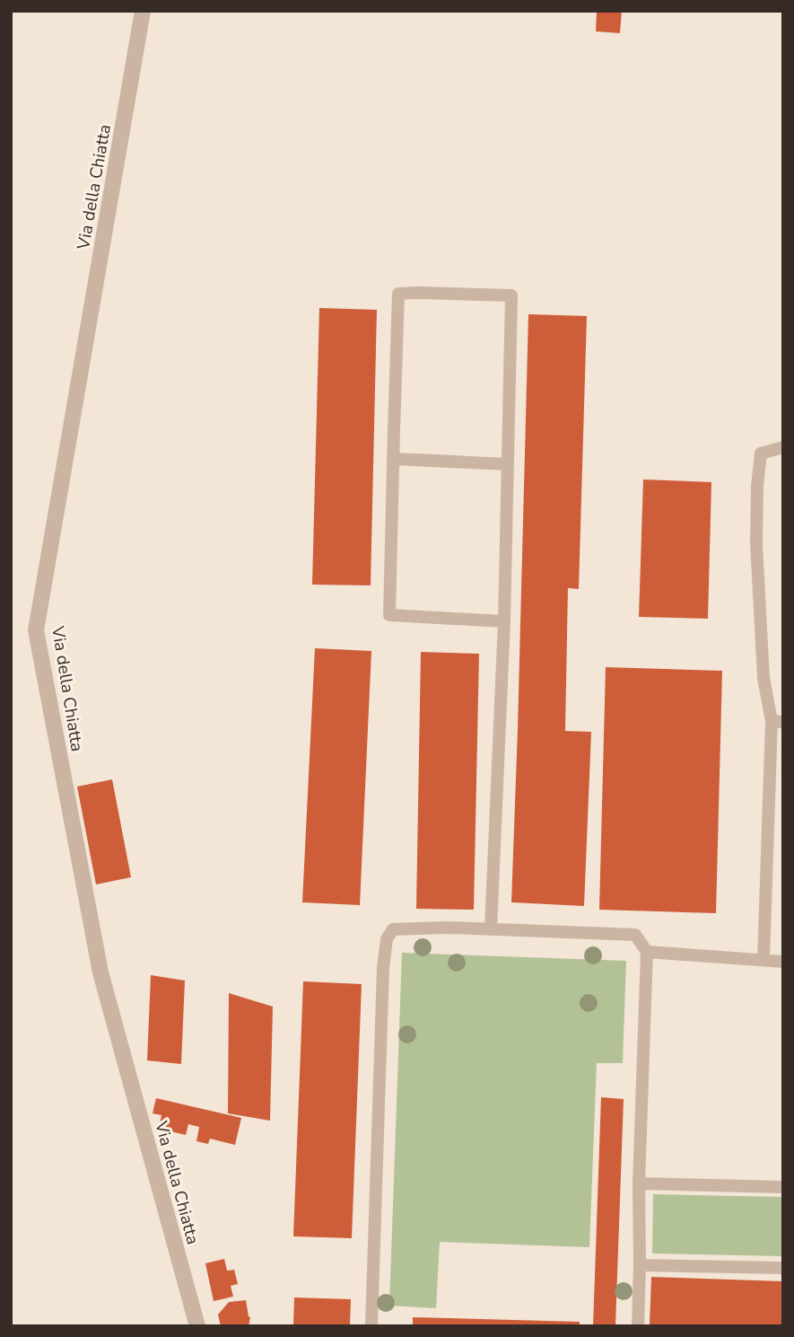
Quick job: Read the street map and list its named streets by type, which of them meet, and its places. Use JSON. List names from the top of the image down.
{
  "streets": {
    "street": ["Via della Chiatta"]
  }
}
